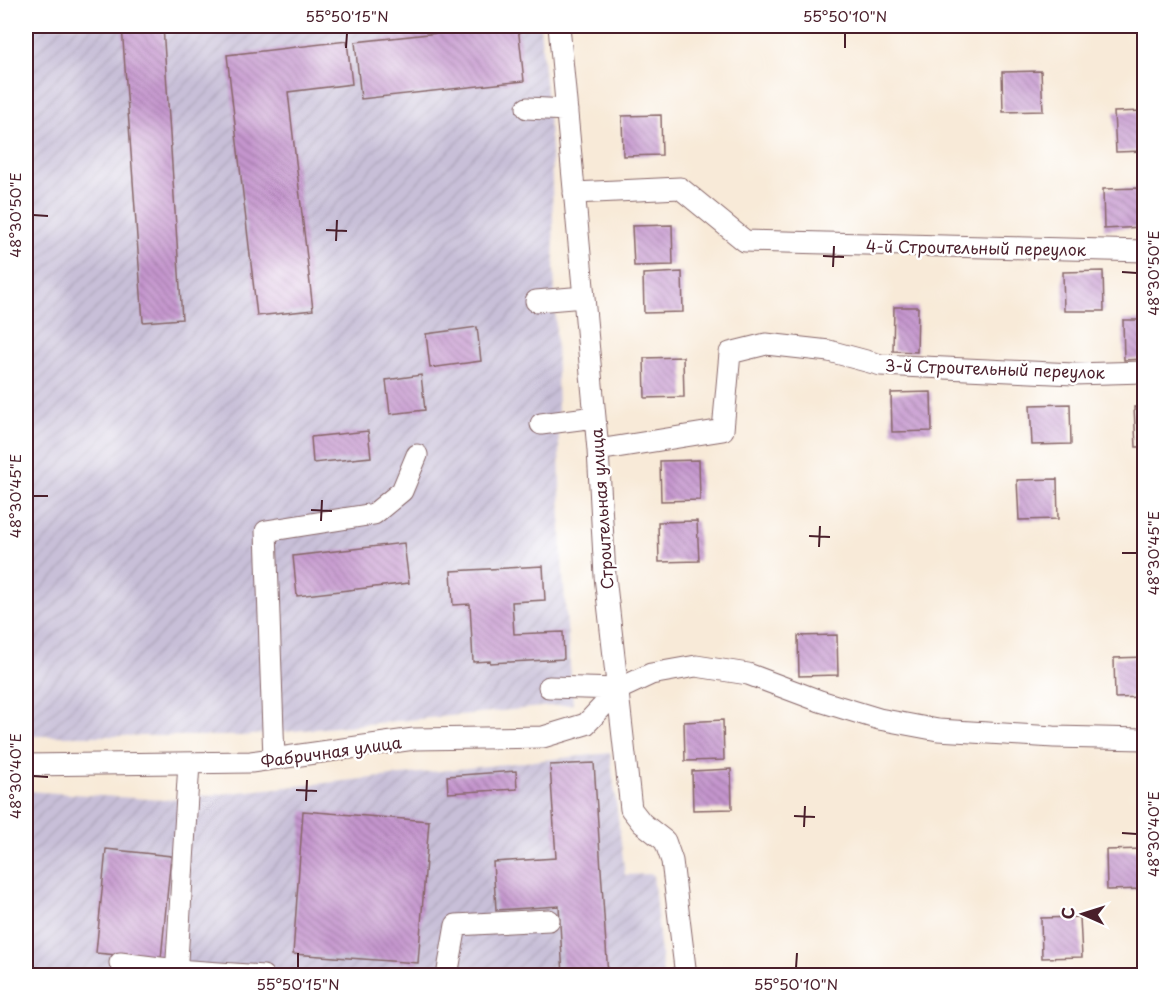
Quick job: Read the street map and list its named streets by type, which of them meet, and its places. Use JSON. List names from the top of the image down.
{
  "streets": {
    "street": [
      "4-й Строительный переулок",
      "3-й Строительный переулок",
      "Строительная улица",
      "Фабричная улица"
    ]
  },
  "crossings": [
    ["4-й Строительный переулок", "Строительная улица"],
    ["3-й Строительный переулок", "Строительная улица"],
    ["Строительная улица", "Фабричная улица"]
  ],
  "north": "left",
  "coordinates": [
    "55°50'15\"N",
    "55°50'10\"N",
    "48°30'50\"E",
    "48°30'45\"E",
    "48°30'40\"E"
  ]
}
